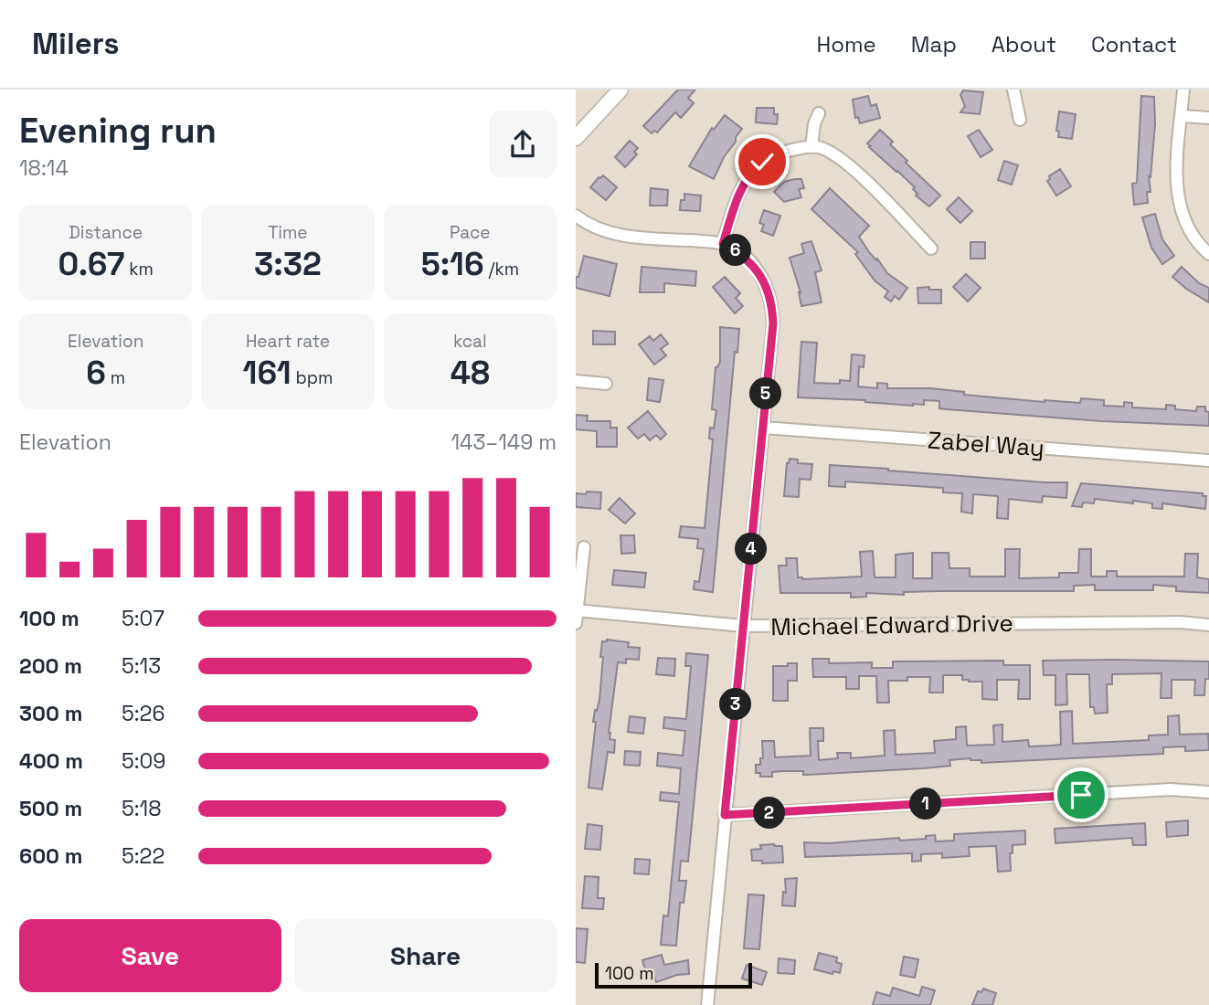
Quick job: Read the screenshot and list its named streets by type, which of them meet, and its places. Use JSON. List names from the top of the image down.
{
  "streets": {
    "street": ["Zabel Way", "Michael Edward Drive"]
  },
  "scale_bar": "100 m",
  "page": {
    "header": "Milers",
    "nav": [
      "Home",
      "Map",
      "About",
      "Contact"
    ],
    "heading": ["Evening run", "18:14"],
    "stats": [
      ["Distance", "0.67 km"],
      ["Time", "3:32"],
      ["Pace", "5:16 /km"],
      ["Elevation", "6 m"],
      ["Heart rate", "161 bpm"],
      ["kcal", "48"]
    ],
    "pins": [
      "6",
      "5",
      "4",
      "3",
      "1",
      "2"
    ],
    "chart": ["Elevation", "143–149 m"],
    "list": [
      {
        "name": "100 m",
        "note": "5:07"
      },
      {
        "name": "200 m",
        "note": "5:13"
      },
      {
        "name": "300 m",
        "note": "5:26"
      },
      {
        "name": "400 m",
        "note": "5:09"
      },
      {
        "name": "500 m",
        "note": "5:18"
      },
      {
        "name": "600 m",
        "note": "5:22"
      }
    ],
    "buttons": ["Save", "Share"],
    "scale": "100 m"
  }
}
